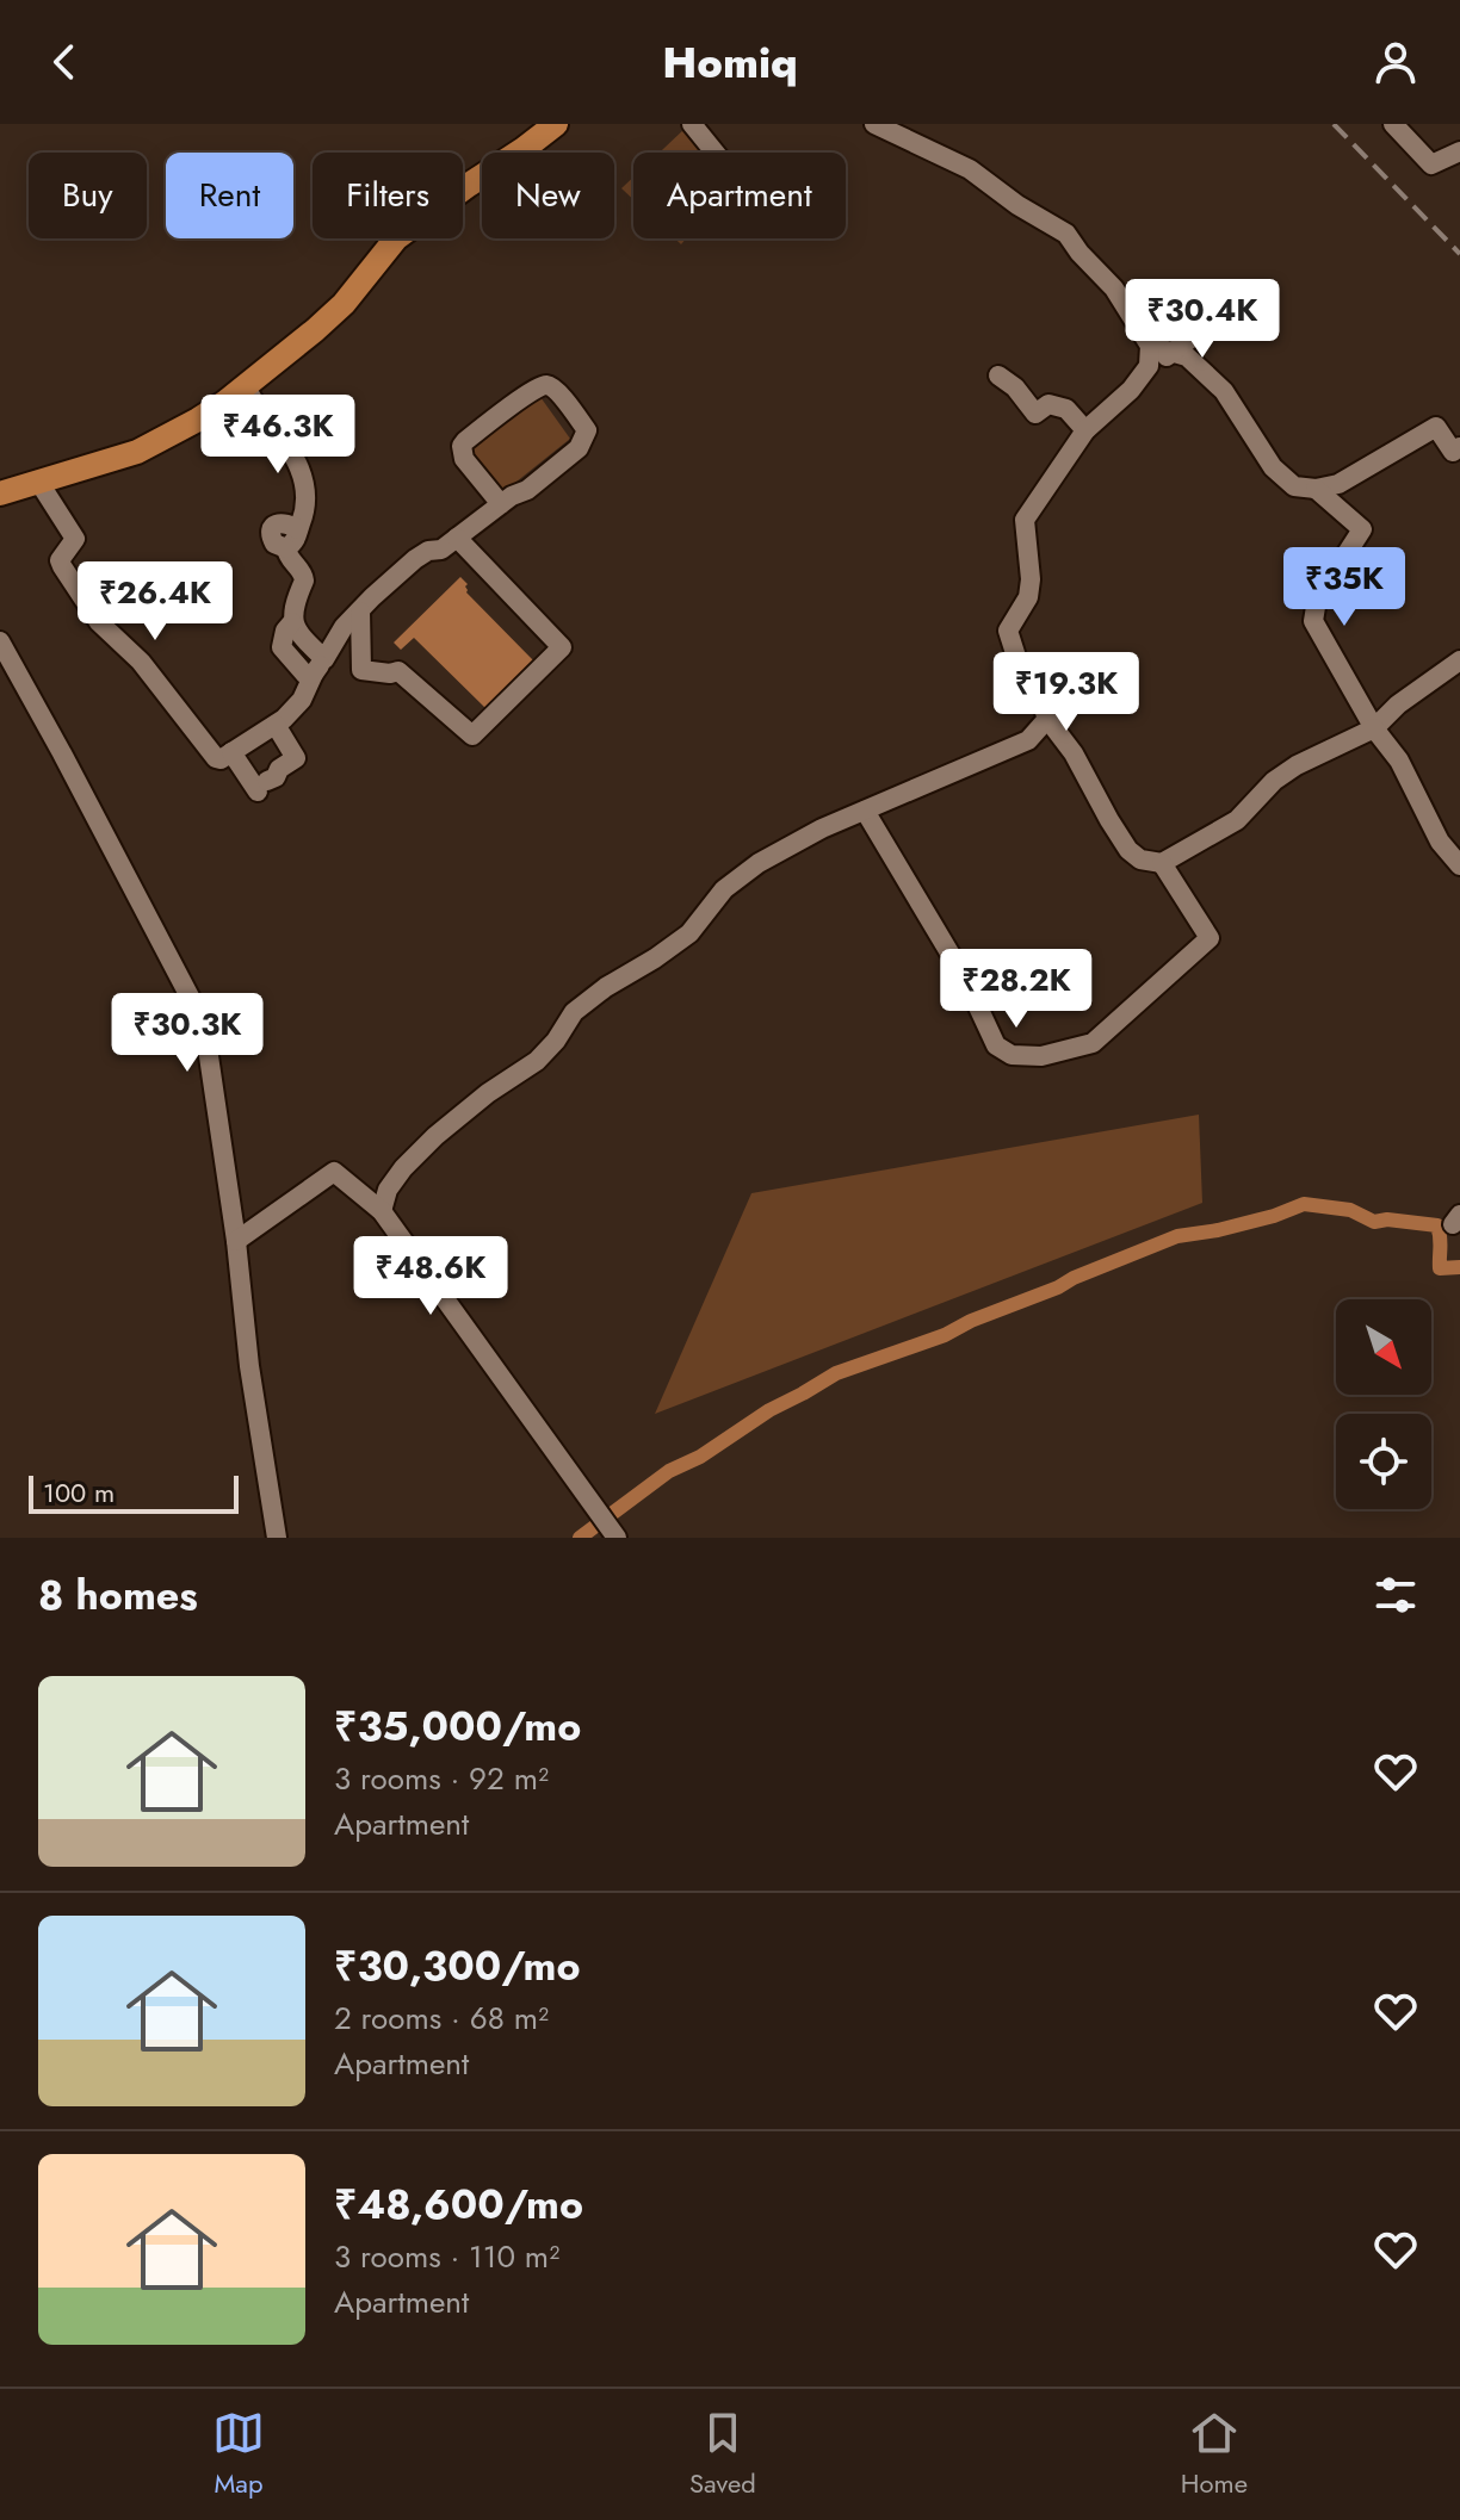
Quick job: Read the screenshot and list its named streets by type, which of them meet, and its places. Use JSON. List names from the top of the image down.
{
  "scale_bar": "100 m",
  "north": "bottom right",
  "page": {
    "header": "Homiq",
    "chip": [
      "Buy",
      "Rent",
      "Filters",
      "New",
      "Apartment"
    ],
    "price": [
      "₹30.4K",
      "₹46.3K",
      "₹35K",
      "₹26.4K",
      "₹19.3K",
      "₹28.2K",
      "₹30.3K",
      "₹48.6K"
    ],
    "scale": "100 m",
    "heading": "8 homes",
    "list": [
      {
        "name": "₹35,000/mo",
        "note": "3 rooms · 92 m² · Apartment"
      },
      {
        "name": "₹30,300/mo",
        "note": "2 rooms · 68 m² · Apartment"
      },
      {
        "name": "₹48,600/mo",
        "note": "3 rooms · 110 m² · Apartment"
      }
    ],
    "tabs": ["Map", "Saved", "Home"]
  }
}
